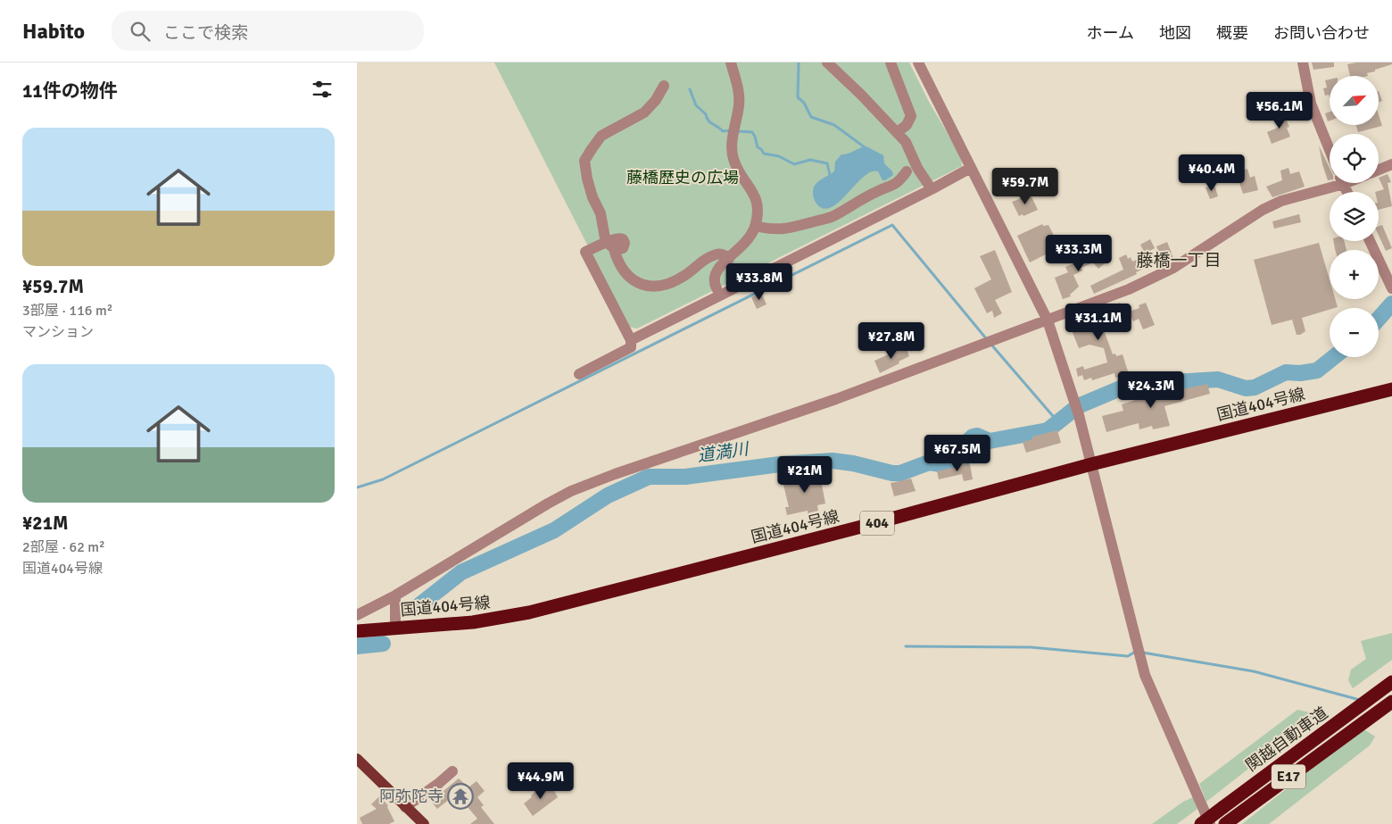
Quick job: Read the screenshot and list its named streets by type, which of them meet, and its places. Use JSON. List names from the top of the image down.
{
  "streets": {
    "highway": [
      "国道404号線",
      "404",
      "関越自動車道",
      "E17"
    ]
  },
  "districts": ["藤橋一丁目"],
  "water": ["道満川"],
  "parks": ["藤橋歴史の広場"],
  "places": {
    "temple": ["阿弥陀寺"]
  },
  "north": "top right",
  "page": {
    "header": "Habito",
    "search": "ここで検索",
    "nav": [
      "ホーム",
      "地図",
      "概要",
      "お問い合わせ"
    ],
    "heading": "11件の物件",
    "map_buttons": ["+", "−"],
    "price": [
      "¥56.1M",
      "¥40.4M",
      "¥59.7M",
      "¥33.3M",
      "¥33.8M",
      "¥31.1M",
      "¥27.8M",
      "¥24.3M",
      "¥67.5M",
      "¥21M",
      "¥44.9M"
    ],
    "list": [
      {
        "name": "¥59.7M",
        "note": "3部屋 · 116 m² · マンション"
      },
      {
        "name": "¥21M",
        "note": "2部屋 · 62 m² · 国道404号線"
      }
    ]
  }
}
